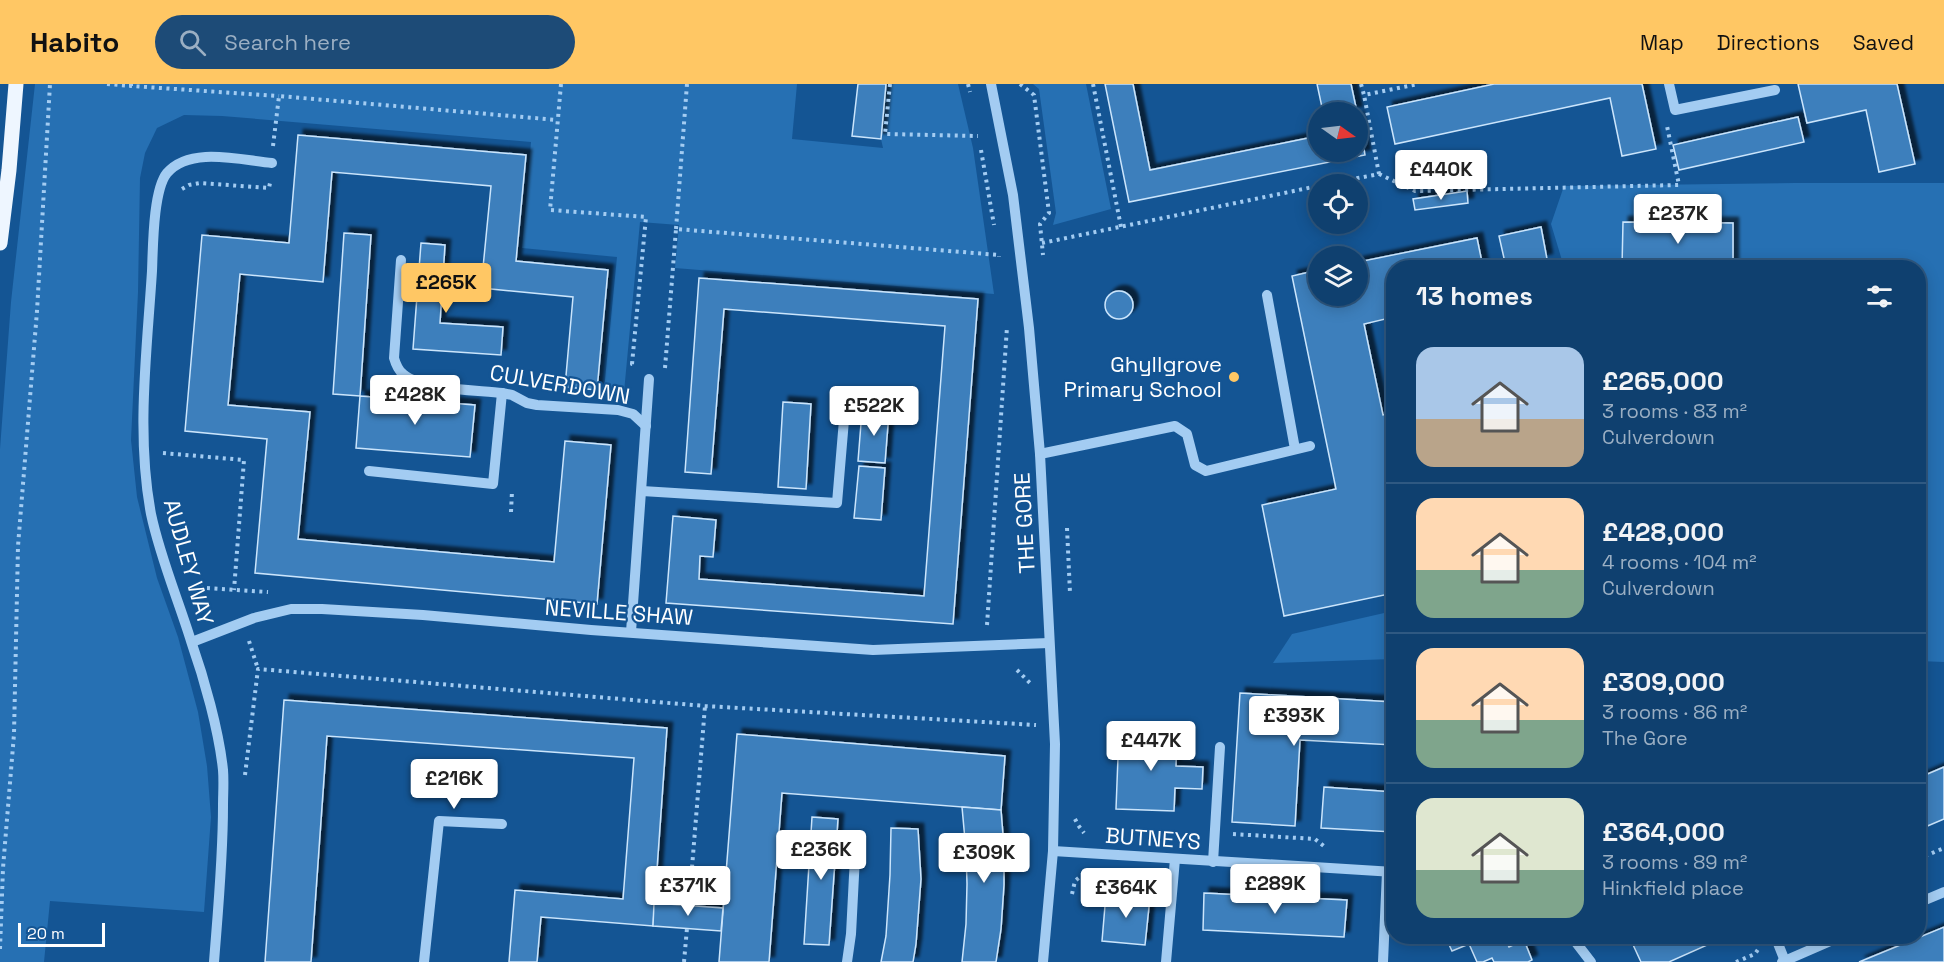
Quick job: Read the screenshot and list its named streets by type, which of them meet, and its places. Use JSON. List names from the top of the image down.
{
  "streets": {
    "street": [
      "CULVERDOWN",
      "THE GORE",
      "AUDLEY WAY",
      "NEVILLE SHAW",
      "BUTNEYS"
    ]
  },
  "crossings": [
    ["CULVERDOWN", "NEVILLE SHAW"],
    ["THE GORE", "NEVILLE SHAW"],
    ["THE GORE", "BUTNEYS"],
    ["AUDLEY WAY", "NEVILLE SHAW"]
  ],
  "places": ["Ghyllgrove Primary School"],
  "scale_bar": "20 m",
  "north": "right",
  "page": {
    "header": "Habito",
    "search": "Search here",
    "nav": ["Map", "Directions", "Saved"],
    "price": [
      "£440K",
      "£237K",
      "£265K",
      "£428K",
      "£522K",
      "£393K",
      "£447K",
      "£216K",
      "£236K",
      "£309K",
      "£289K",
      "£371K",
      "£364K"
    ],
    "heading": "13 homes",
    "list": [
      {
        "name": "£265,000",
        "note": "3 rooms · 83 m² · Culverdown"
      },
      {
        "name": "£428,000",
        "note": "4 rooms · 104 m² · Culverdown"
      },
      {
        "name": "£309,000",
        "note": "3 rooms · 86 m² · The Gore"
      },
      {
        "name": "£364,000",
        "note": "3 rooms · 89 m² · Hinkfield place"
      }
    ],
    "scale": "20 m"
  }
}
